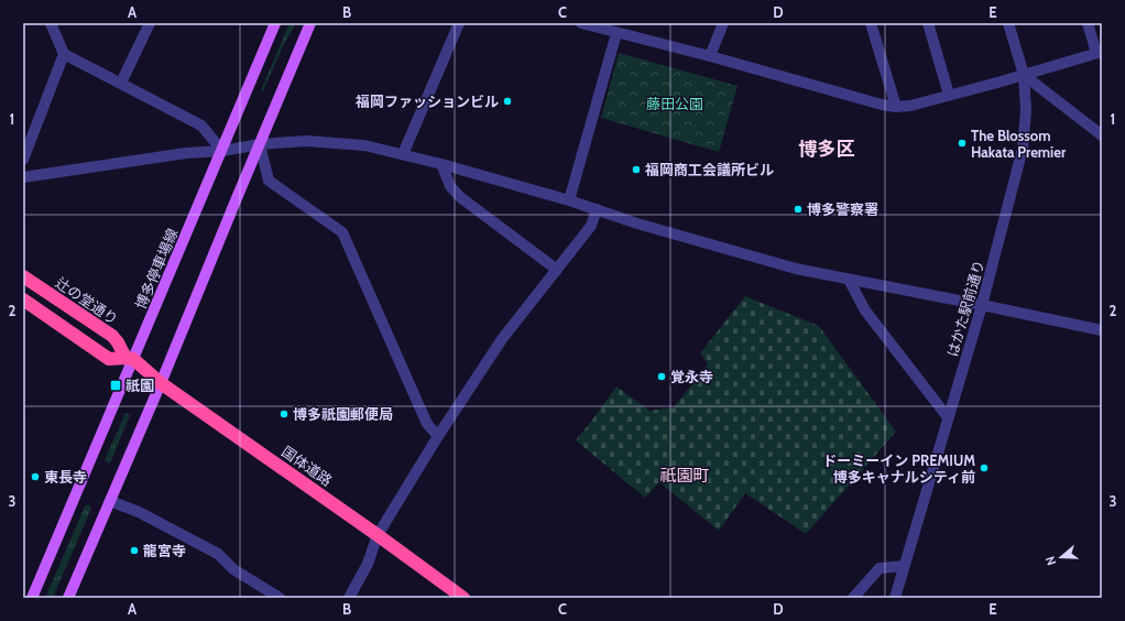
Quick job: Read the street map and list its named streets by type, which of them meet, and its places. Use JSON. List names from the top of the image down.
{
  "streets": {
    "highway": ["辻の堂通り", "国体道路"],
    "main road": ["博多停車場線"],
    "street": ["はかた駅前通り"]
  },
  "crossings": [
    ["博多停車場線", "辻の堂通り"],
    ["博多停車場線", "国体道路"],
    ["辻の堂通り", "国体道路"]
  ],
  "districts": ["博多区", "祇園町"],
  "parks": ["藤田公園"],
  "places": {
    "other": [
      "福岡ファッションビル",
      "The Blossom Hakata Premier",
      "福岡商工会議所ビル",
      "博多警察署",
      "覚永寺",
      "博多祇園郵便局",
      "ドーミーイン PREMIUM 博多キャナルシティ前",
      "東長寺",
      "龍宮寺"
    ],
    "transit": ["祇園"]
  },
  "north": "left",
  "grid": {
    "columns": [
      "A",
      "B",
      "C",
      "D",
      "E"
    ],
    "rows": ["1", "2", "3"]
  }
}
